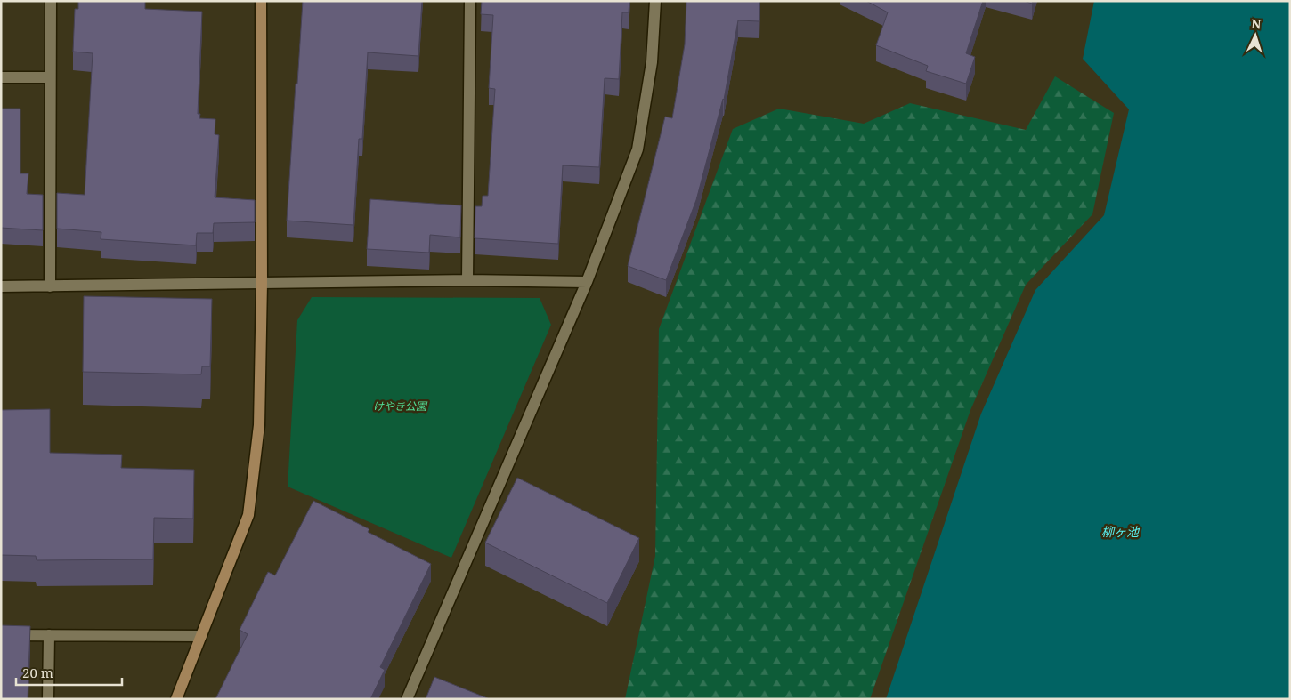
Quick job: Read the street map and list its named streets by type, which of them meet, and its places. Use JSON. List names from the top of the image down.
{
  "water": ["柳ヶ池"],
  "parks": ["けやき公園"],
  "scale_bar": "20 m",
  "north": "top"
}
